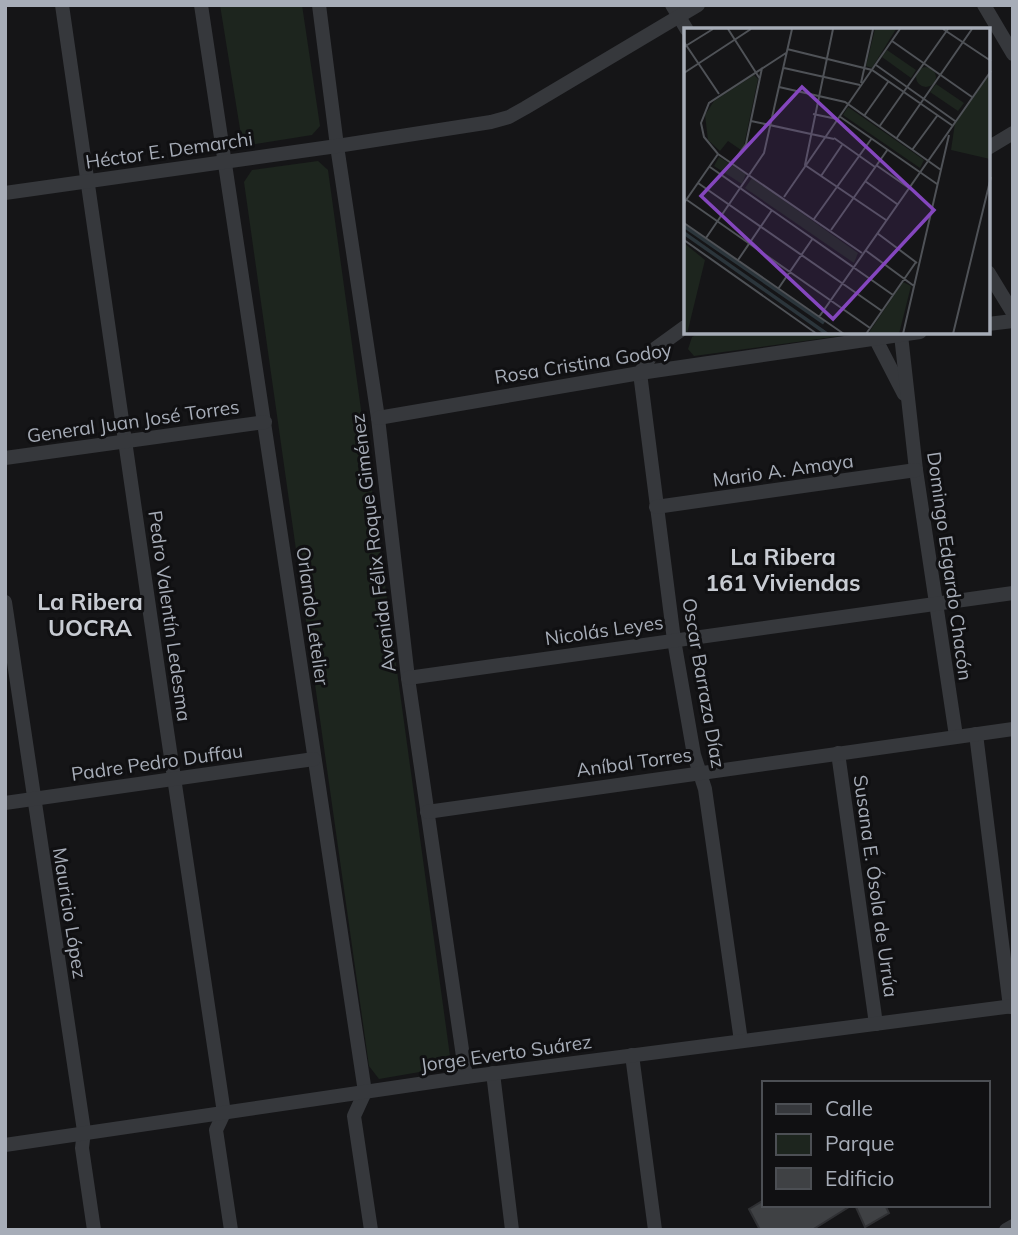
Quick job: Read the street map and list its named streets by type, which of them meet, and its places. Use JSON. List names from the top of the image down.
{
  "streets": {
    "street": [
      "Héctor E. Demarchi",
      "Rosa Cristina Godoy",
      "General Juan José Torres",
      "Mario A. Amaya",
      "Avenida Félix Roque Giménez",
      "Domingo Edgardo Chacón",
      "Pedro Valentín Ledesma",
      "Orlando Letelier",
      "Nicolás Leyes",
      "Oscar Barraza Díaz",
      "Padre Pedro Duffau",
      "Aníbal Torres",
      "Susana E. Ósola de Urrúa",
      "Mauricio López",
      "Jorge Everto Suárez"
    ]
  },
  "crossings": [
    ["Héctor E. Demarchi", "Avenida Félix Roque Giménez"],
    ["Héctor E. Demarchi", "Pedro Valentín Ledesma"],
    ["Héctor E. Demarchi", "Orlando Letelier"],
    ["Rosa Cristina Godoy", "Avenida Félix Roque Giménez"],
    ["Rosa Cristina Godoy", "Domingo Edgardo Chacón"],
    ["Rosa Cristina Godoy", "Oscar Barraza Díaz"],
    ["General Juan José Torres", "Pedro Valentín Ledesma"],
    ["General Juan José Torres", "Orlando Letelier"],
    ["Mario A. Amaya", "Domingo Edgardo Chacón"],
    ["Mario A. Amaya", "Oscar Barraza Díaz"],
    ["Avenida Félix Roque Giménez", "Nicolás Leyes"],
    ["Avenida Félix Roque Giménez", "Aníbal Torres"],
    ["Avenida Félix Roque Giménez", "Jorge Everto Suárez"],
    ["Domingo Edgardo Chacón", "Nicolás Leyes"],
    ["Domingo Edgardo Chacón", "Aníbal Torres"],
    ["Pedro Valentín Ledesma", "Padre Pedro Duffau"],
    ["Pedro Valentín Ledesma", "Jorge Everto Suárez"],
    ["Orlando Letelier", "Padre Pedro Duffau"],
    ["Orlando Letelier", "Jorge Everto Suárez"],
    ["Nicolás Leyes", "Oscar Barraza Díaz"],
    ["Oscar Barraza Díaz", "Aníbal Torres"],
    ["Oscar Barraza Díaz", "Jorge Everto Suárez"],
    ["Padre Pedro Duffau", "Mauricio López"],
    ["Aníbal Torres", "Susana E. Ósola de Urrúa"],
    ["Susana E. Ósola de Urrúa", "Jorge Everto Suárez"],
    ["Mauricio López", "Jorge Everto Suárez"]
  ],
  "districts": ["La Ribera 161 Viviendas", "La Ribera UOCRA"],
  "legend": ["Calle", "Parque", "Edificio"]
}
